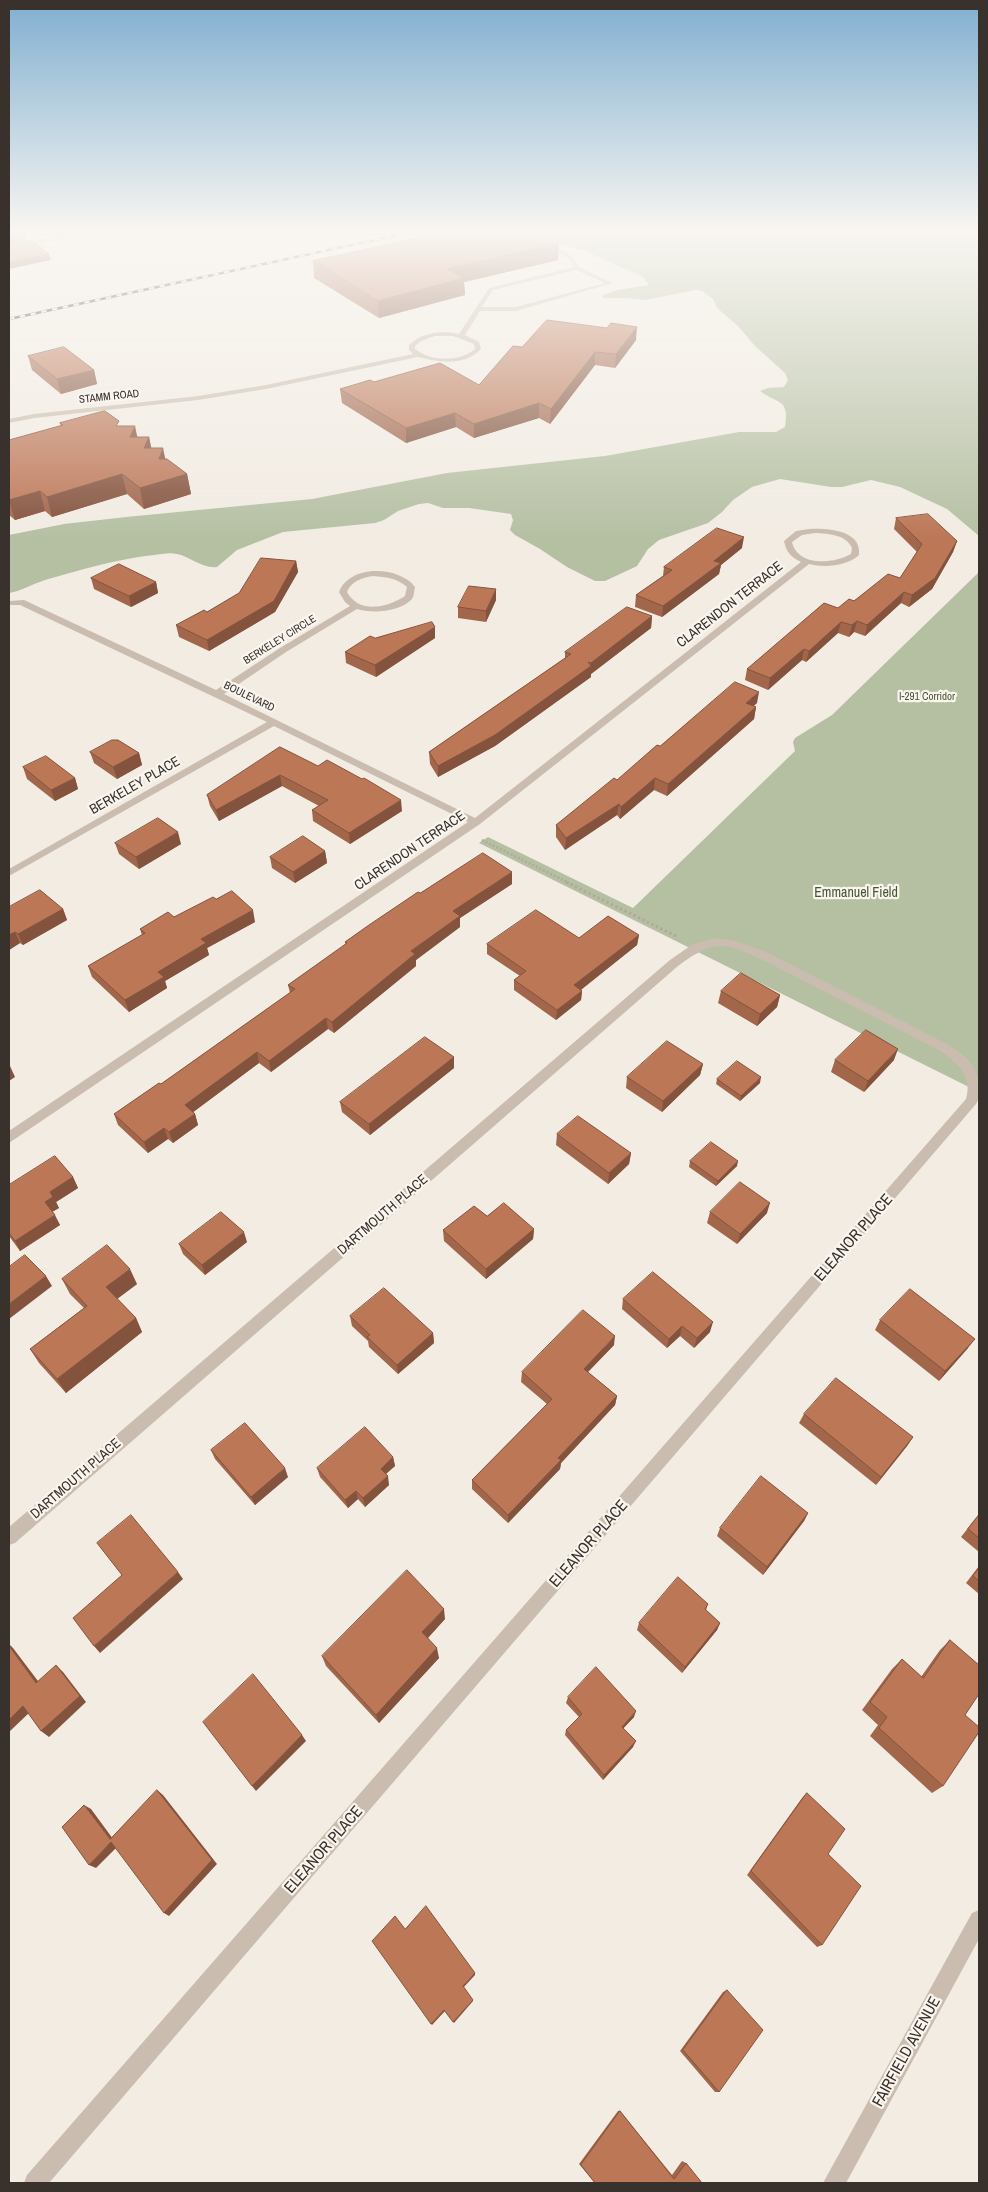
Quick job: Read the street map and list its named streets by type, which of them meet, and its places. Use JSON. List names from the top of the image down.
{
  "streets": {
    "street": [
      "STAMM ROAD",
      "CLARENDON TERRACE",
      "BERKELEY CIRCLE",
      "BOULEVARD",
      "BERKELEY PLACE",
      "DARTMOUTH PLACE",
      "ELEANOR PLACE",
      "FAIRFIELD AVENUE"
    ]
  },
  "crossings": [
    ["CLARENDON TERRACE", "BOULEVARD"],
    ["BERKELEY CIRCLE", "BOULEVARD"],
    ["BOULEVARD", "BERKELEY PLACE"],
    ["DARTMOUTH PLACE", "ELEANOR PLACE"]
  ],
  "parks": ["I-291 Corridor", "Emmanuel Field"]
}
